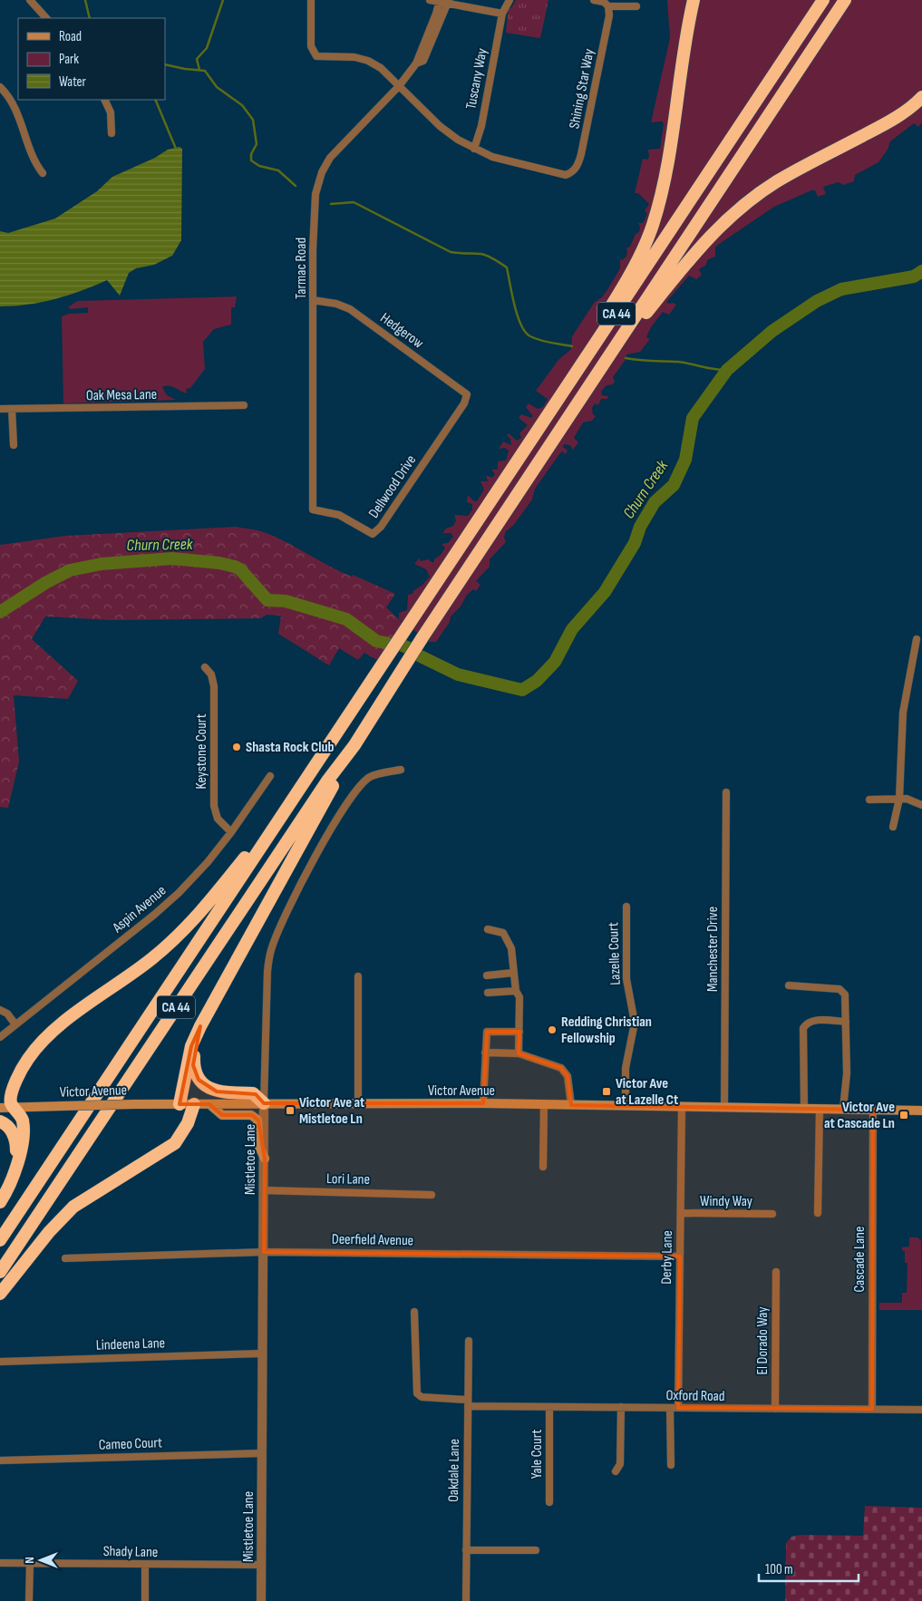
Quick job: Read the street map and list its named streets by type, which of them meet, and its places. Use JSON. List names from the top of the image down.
{
  "streets": {
    "highway": ["CA 44"],
    "main road": ["Victor Avenue"],
    "street": [
      "Tuscany Way",
      "Shining Star Way",
      "Tarmac Road",
      "Hedgerow",
      "Oak Mesa Lane",
      "Dellwood Drive",
      "Keystone Court",
      "Aspin Avenue",
      "Manchester Drive",
      "Lazelle Court",
      "Mistletoe Lane",
      "Lori Lane",
      "Windy Way",
      "Deerfield Avenue",
      "Derby Lane",
      "Cascade Lane",
      "El Dorado Way",
      "Lindeena Lane",
      "Oxford Road",
      "Cameo Court",
      "Yale Court",
      "Oakdale Lane",
      "Shady Lane"
    ]
  },
  "crossings": [
    ["Tuscany Way", "Shining Star Way"],
    ["Tarmac Road", "Hedgerow"],
    ["Tarmac Road", "Dellwood Drive"],
    ["Hedgerow", "Dellwood Drive"],
    ["Keystone Court", "Aspin Avenue"],
    ["Manchester Drive", "Victor Avenue"],
    ["Lazelle Court", "Victor Avenue"],
    ["Victor Avenue", "Mistletoe Lane"],
    ["Victor Avenue", "Derby Lane"],
    ["Victor Avenue", "Cascade Lane"],
    ["Mistletoe Lane", "Lori Lane"],
    ["Mistletoe Lane", "Deerfield Avenue"],
    ["Mistletoe Lane", "Lindeena Lane"],
    ["Mistletoe Lane", "Cameo Court"],
    ["Mistletoe Lane", "Shady Lane"],
    ["Windy Way", "Derby Lane"],
    ["Deerfield Avenue", "Derby Lane"],
    ["Derby Lane", "Oxford Road"],
    ["Cascade Lane", "Oxford Road"],
    ["El Dorado Way", "Oxford Road"],
    ["Oxford Road", "Yale Court"],
    ["Oxford Road", "Oakdale Lane"]
  ],
  "water": ["Churn Creek"],
  "places": {
    "other": ["Shasta Rock Club", "Redding Christian Fellowship"],
    "transit": ["Victor Ave at Lazelle Ct", "Victor Ave at Mistletoe Ln", "Victor Ave at Cascade Ln"]
  },
  "legend": ["Road", "Park", "Water"],
  "scale_bar": "100 m",
  "north": "left"
}
